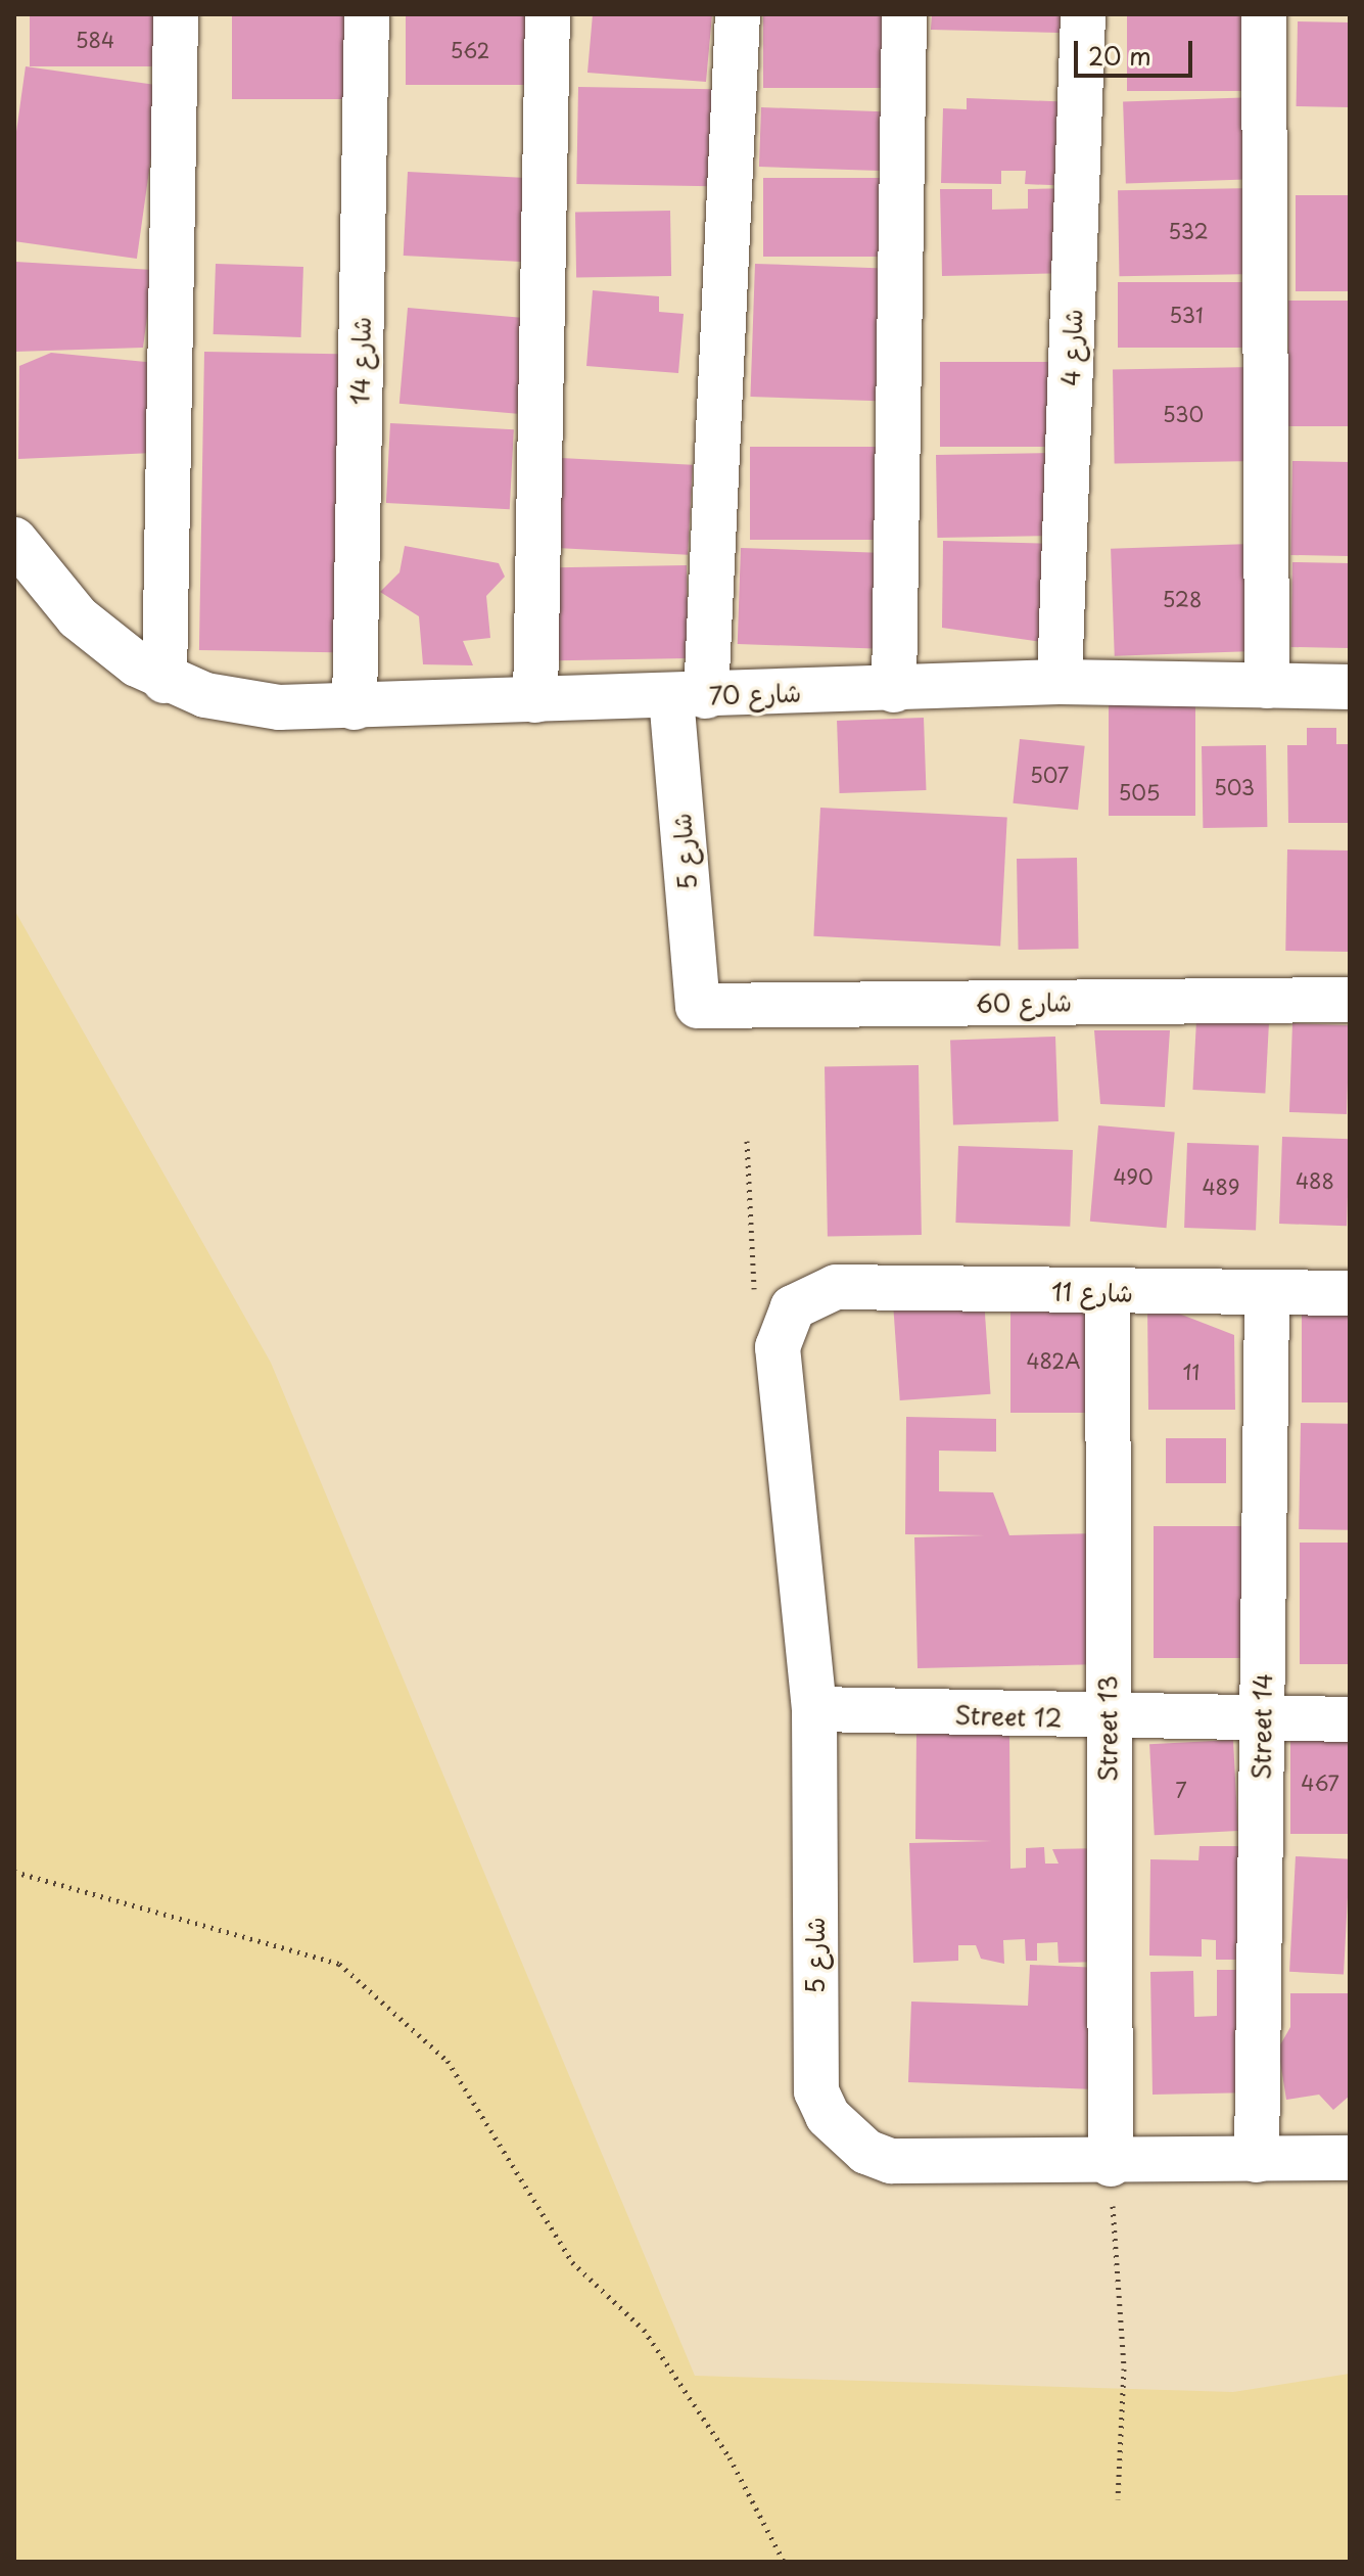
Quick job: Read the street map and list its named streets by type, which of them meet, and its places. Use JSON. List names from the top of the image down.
{
  "streets": {
    "street": [
      "شارع 4",
      "شارع 14",
      "شارع 70",
      "شارع 5",
      "شارع 60",
      "شارع 11",
      "Street 12",
      "Street 14",
      "Street 13"
    ]
  },
  "crossings": [
    ["شارع 4", "شارع 70"],
    ["شارع 14", "شارع 70"],
    ["شارع 70", "شارع 5"],
    ["شارع 5", "شارع 60"],
    ["شارع 5", "شارع 11"],
    ["شارع 5", "Street 12"],
    ["شارع 5", "Street 14"],
    ["شارع 5", "Street 13"],
    ["شارع 11", "Street 14"],
    ["شارع 11", "Street 13"],
    ["Street 12", "Street 14"],
    ["Street 12", "Street 13"]
  ],
  "house_numbers": [
    "584",
    "562",
    "532",
    "531",
    "530",
    "528",
    "507",
    "503",
    "505",
    "490",
    "488",
    "489",
    "482A",
    "11",
    "467",
    "7"
  ],
  "scale_bar": "20 m"
}
